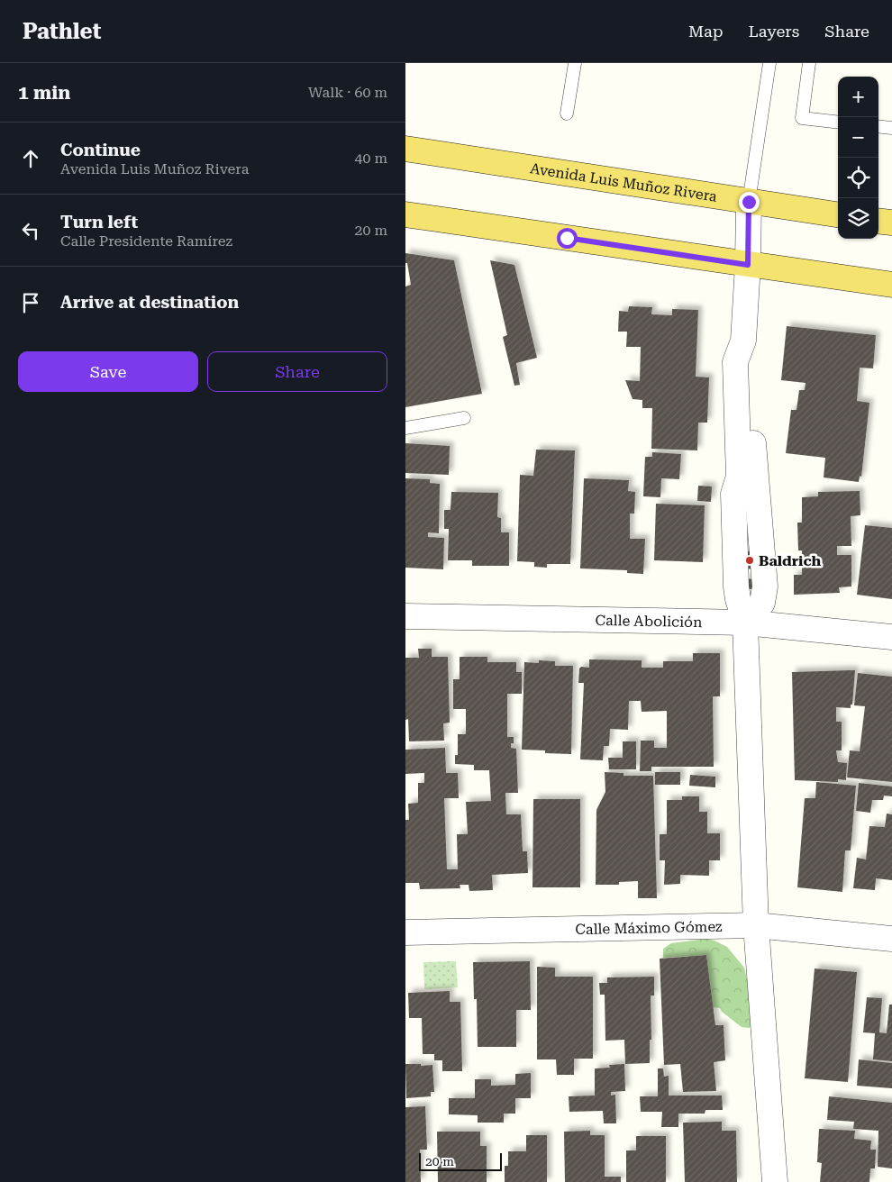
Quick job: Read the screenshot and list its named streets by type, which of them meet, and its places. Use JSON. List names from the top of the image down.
{
  "streets": {
    "main road": ["Avenida Luis Muñoz Rivera"],
    "street": ["Calle Abolición", "Calle Máximo Gómez"]
  },
  "places": ["Baldrich"],
  "scale_bar": "20 m",
  "page": {
    "header": "Pathlet",
    "nav": ["Map", "Layers", "Share"],
    "heading": ["1 min", "Walk · 60 m"],
    "map_buttons": ["+", "−"],
    "list": [
      ["Continue", "Avenida Luis Muñoz Rivera", "40 m"],
      ["Turn left", "Calle Presidente Ramírez", "20 m"],
      "Arrive at destination"
    ],
    "buttons": ["Save", "Share"],
    "scale": "20 m"
  }
}
